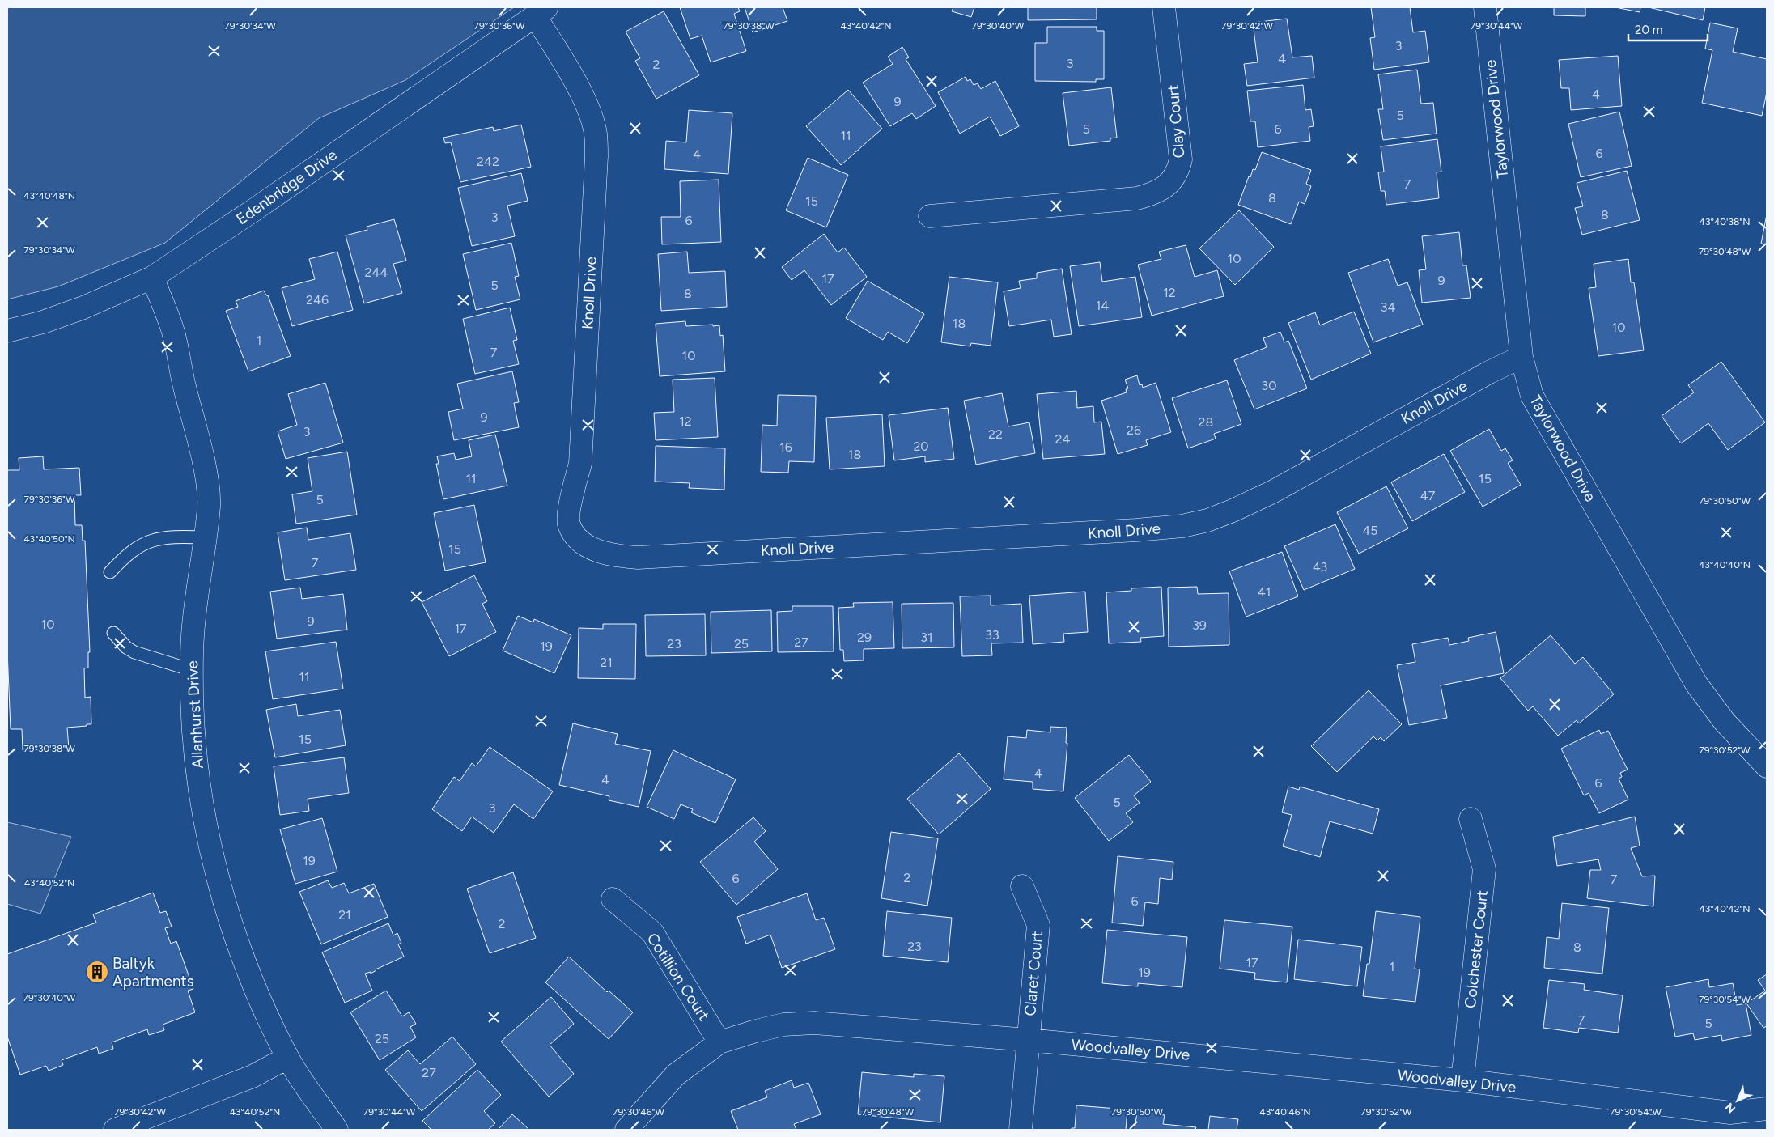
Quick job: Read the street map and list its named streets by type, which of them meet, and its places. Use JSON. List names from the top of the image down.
{
  "streets": {
    "street": [
      "Taylorwood Drive",
      "Clay Court",
      "Edenbridge Drive",
      "Knoll Drive",
      "Allanhurst Drive",
      "Colchester Court",
      "Claret Court",
      "Cotillion Court",
      "Woodvalley Drive"
    ]
  },
  "crossings": [
    ["Taylorwood Drive", "Knoll Drive"],
    ["Edenbridge Drive", "Knoll Drive"],
    ["Edenbridge Drive", "Allanhurst Drive"],
    ["Colchester Court", "Woodvalley Drive"],
    ["Claret Court", "Woodvalley Drive"],
    ["Cotillion Court", "Woodvalley Drive"]
  ],
  "places": {
    "building": ["Baltyk Apartments"]
  },
  "house_numbers": [
    "3",
    "4",
    "3",
    "2",
    "4",
    "9",
    "5",
    "5",
    "6",
    "11",
    "6",
    "4",
    "242",
    "7",
    "8",
    "15",
    "8",
    "3",
    "6",
    "10",
    "244",
    "17",
    "9",
    "5",
    "12",
    "8",
    "246",
    "14",
    "34",
    "18",
    "10",
    "1",
    "7",
    "10",
    "30",
    "9",
    "12",
    "28",
    "26",
    "3",
    "22",
    "24",
    "20",
    "16",
    "18",
    "11",
    "15",
    "47",
    "5",
    "45",
    "15",
    "7",
    "43",
    "41",
    "9",
    "10",
    "39",
    "17",
    "33",
    "29",
    "31",
    "27",
    "23",
    "25",
    "19",
    "21",
    "11",
    "15",
    "4",
    "4",
    "6",
    "5",
    "3",
    "19",
    "2",
    "6",
    "7",
    "6",
    "21",
    "2",
    "23",
    "8",
    "17",
    "1",
    "19",
    "7",
    "5",
    "25",
    "27"
  ],
  "scale_bar": "20 m",
  "north": "bottom left",
  "coordinates": [
    "79°30'34\"W",
    "79°30'36\"W",
    "79°30'38\"W",
    "43°40'42\"N",
    "79°30'40\"W",
    "79°30'44\"W",
    "79°30'42\"W",
    "43°40'48\"N",
    "43°40'38\"N",
    "79°30'48\"W",
    "79°30'50\"W",
    "43°40'50\"N",
    "43°40'40\"N",
    "79°30'52\"W",
    "43°40'52\"N",
    "79°30'54\"W",
    "79°30'46\"W",
    "43°40'46\"N"
  ]
}
